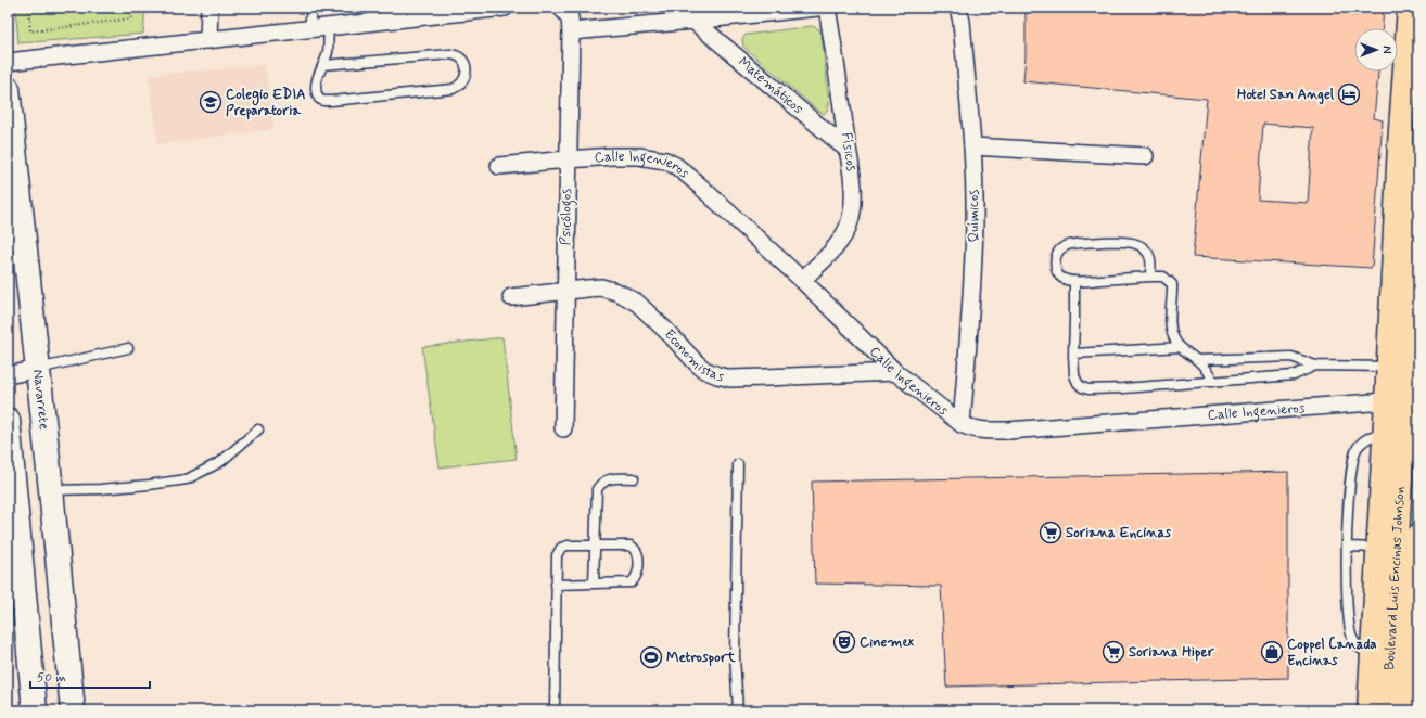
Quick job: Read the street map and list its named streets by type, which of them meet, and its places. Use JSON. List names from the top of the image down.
{
  "streets": {
    "main road": ["Navarrete", "Boulevard Luis Encinas Johnson"],
    "street": [
      "Matemáticos",
      "Físicos",
      "Calle Ingenieros",
      "Químicos",
      "Psicólogos",
      "Economistas"
    ]
  },
  "crossings": [
    ["Matemáticos", "Físicos"],
    ["Físicos", "Calle Ingenieros"],
    ["Calle Ingenieros", "Químicos"],
    ["Calle Ingenieros", "Psicólogos"],
    ["Calle Ingenieros", "Economistas"],
    ["Psicólogos", "Economistas"]
  ],
  "places": {
    "hotel": ["Hotel San Angel"],
    "school or university": ["Colegio EDIA Preparatoria"],
    "supermarket": ["Soriana Encinas", "Soriana Hiper"],
    "theatre": ["Cinemex"],
    "shop": ["Coppel Canada Encinas"],
    "sports": ["Metrosport"]
  },
  "scale_bar": "50 m",
  "north": "right"
}
